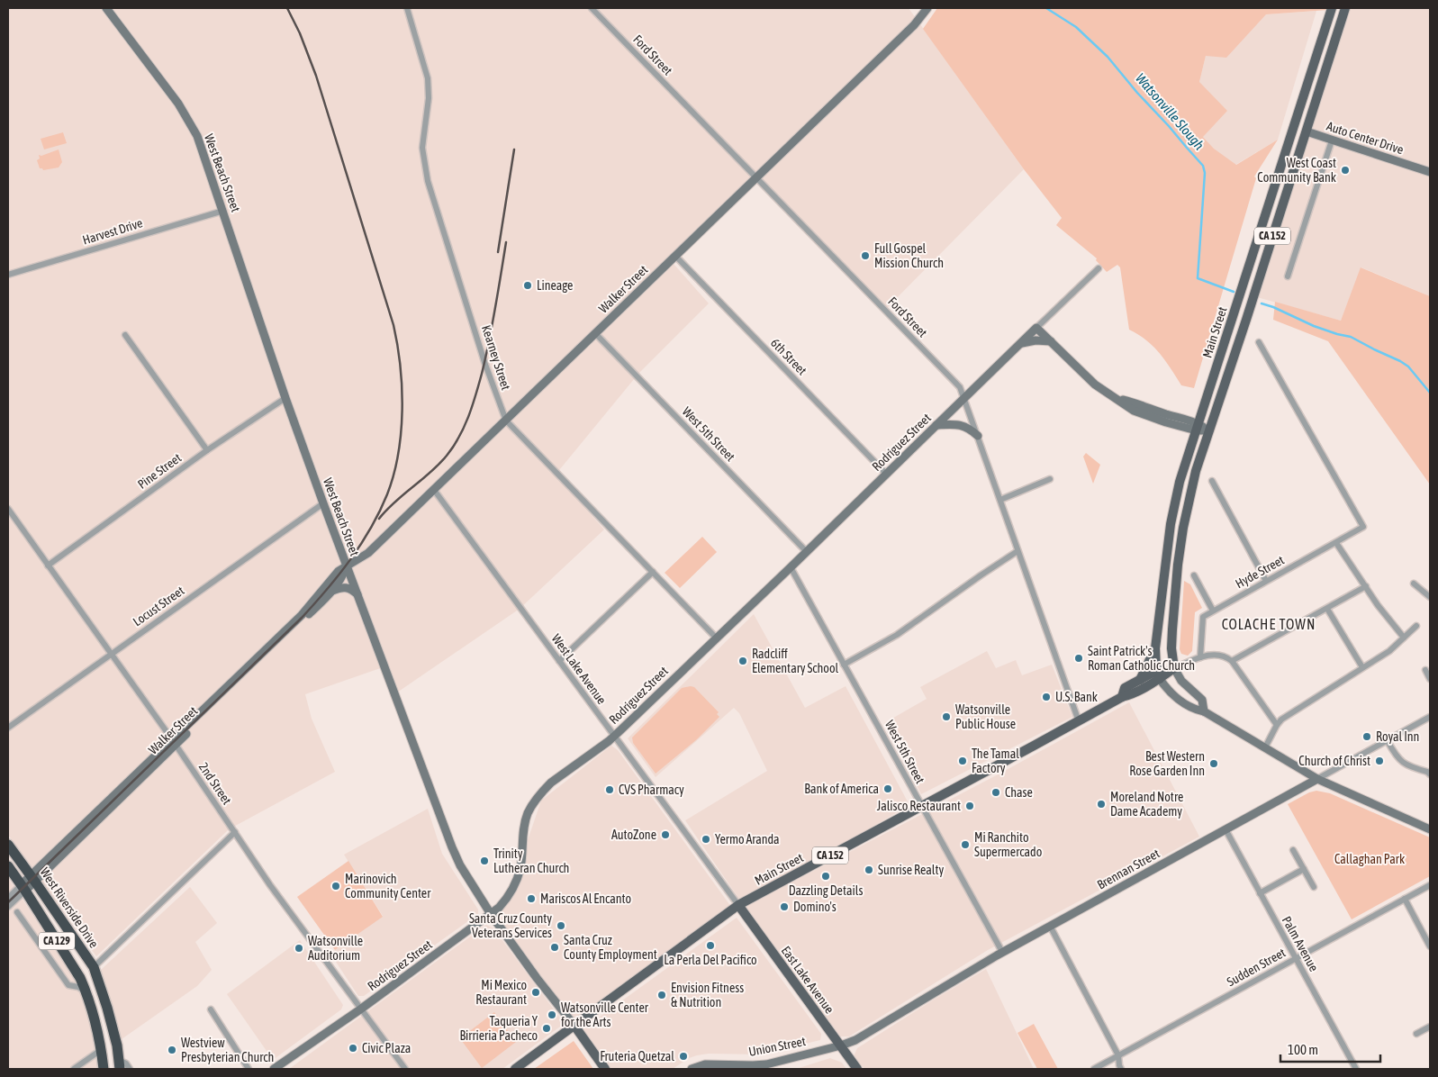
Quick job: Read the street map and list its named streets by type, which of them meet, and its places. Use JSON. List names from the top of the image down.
{
  "streets": {
    "highway": ["West Riverside Drive", "CA 129"],
    "main road": [
      "Auto Center Drive",
      "West Beach Street",
      "CA 152",
      "Walker Street",
      "Main Street",
      "Rodriguez Street",
      "Brennan Street",
      "East Lake Avenue",
      "Union Street"
    ],
    "street": [
      "Ford Street",
      "Harvest Drive",
      "6th Street",
      "Kearney Street",
      "West 5th Street",
      "Pine Street",
      "Hyde Street",
      "Locust Street",
      "West Lake Avenue",
      "2nd Street",
      "Palm Avenue",
      "Sudden Street"
    ]
  },
  "crossings": [
    ["Ford Street", "Walker Street"],
    ["Ford Street", "Main Street"],
    ["Ford Street", "Rodriguez Street"],
    ["Auto Center Drive", "Main Street"],
    ["West Beach Street", "Harvest Drive"],
    ["West Beach Street", "Walker Street"],
    ["West Beach Street", "Main Street"],
    ["West Beach Street", "Rodriguez Street"],
    ["West Beach Street", "Pine Street"],
    ["West Beach Street", "Locust Street"],
    ["Walker Street", "6th Street"],
    ["Walker Street", "Kearney Street"],
    ["Walker Street", "West 5th Street"],
    ["Walker Street", "West Lake Avenue"],
    ["Walker Street", "2nd Street"],
    ["Walker Street", "West Riverside Drive"],
    ["Walker Street", "CA 129"],
    ["Main Street", "West 5th Street"],
    ["Main Street", "West Lake Avenue"],
    ["Main Street", "East Lake Avenue"],
    ["6th Street", "Rodriguez Street"],
    ["Kearney Street", "Rodriguez Street"],
    ["West 5th Street", "Rodriguez Street"],
    ["West 5th Street", "Brennan Street"],
    ["Rodriguez Street", "West Lake Avenue"],
    ["Rodriguez Street", "2nd Street"],
    ["Pine Street", "2nd Street"],
    ["Locust Street", "2nd Street"],
    ["West Lake Avenue", "East Lake Avenue"],
    ["Brennan Street", "Palm Avenue"],
    ["Brennan Street", "East Lake Avenue"],
    ["Brennan Street", "Union Street"],
    ["Palm Avenue", "Sudden Street"],
    ["East Lake Avenue", "Union Street"]
  ],
  "districts": ["COLACHE TOWN"],
  "water": ["Watsonville Slough"],
  "parks": ["Callaghan Park"],
  "places": [
    "West Coast Community Bank",
    "Full Gospel Mission Church",
    "Lineage",
    "Saint Patrick's Roman Catholic Church",
    "Radcliff Elementary School",
    "U.S. Bank",
    "Watsonville Public House",
    "Royal Inn",
    "The Tamal Factory",
    "Church of Christ",
    "Best Western Rose Garden Inn",
    "Bank of America",
    "CVS Pharmacy",
    "Chase",
    "Moreland Notre Dame Academy",
    "Jalisco Restaurant",
    "AutoZone",
    "Yermo Aranda",
    "Mi Ranchito Supermercado",
    "Trinity Lutheran Church",
    "Sunrise Realty",
    "Dazzling Details",
    "Marinovich Community Center",
    "Mariscos Al Encanto",
    "Domino's",
    "Santa Cruz County Veterans Services",
    "La Perla Del Pacifico",
    "Santa Cruz County Employment",
    "Watsonville Auditorium",
    "Mi Mexico Restaurant",
    "Envision Fitness & Nutrition",
    "Watsonville Center for the Arts",
    "Taqueria Y Birrieria Pacheco",
    "Civic Plaza",
    "Westview Presbyterian Church",
    "Fruteria Quetzal"
  ],
  "scale_bar": "100 m"
}
